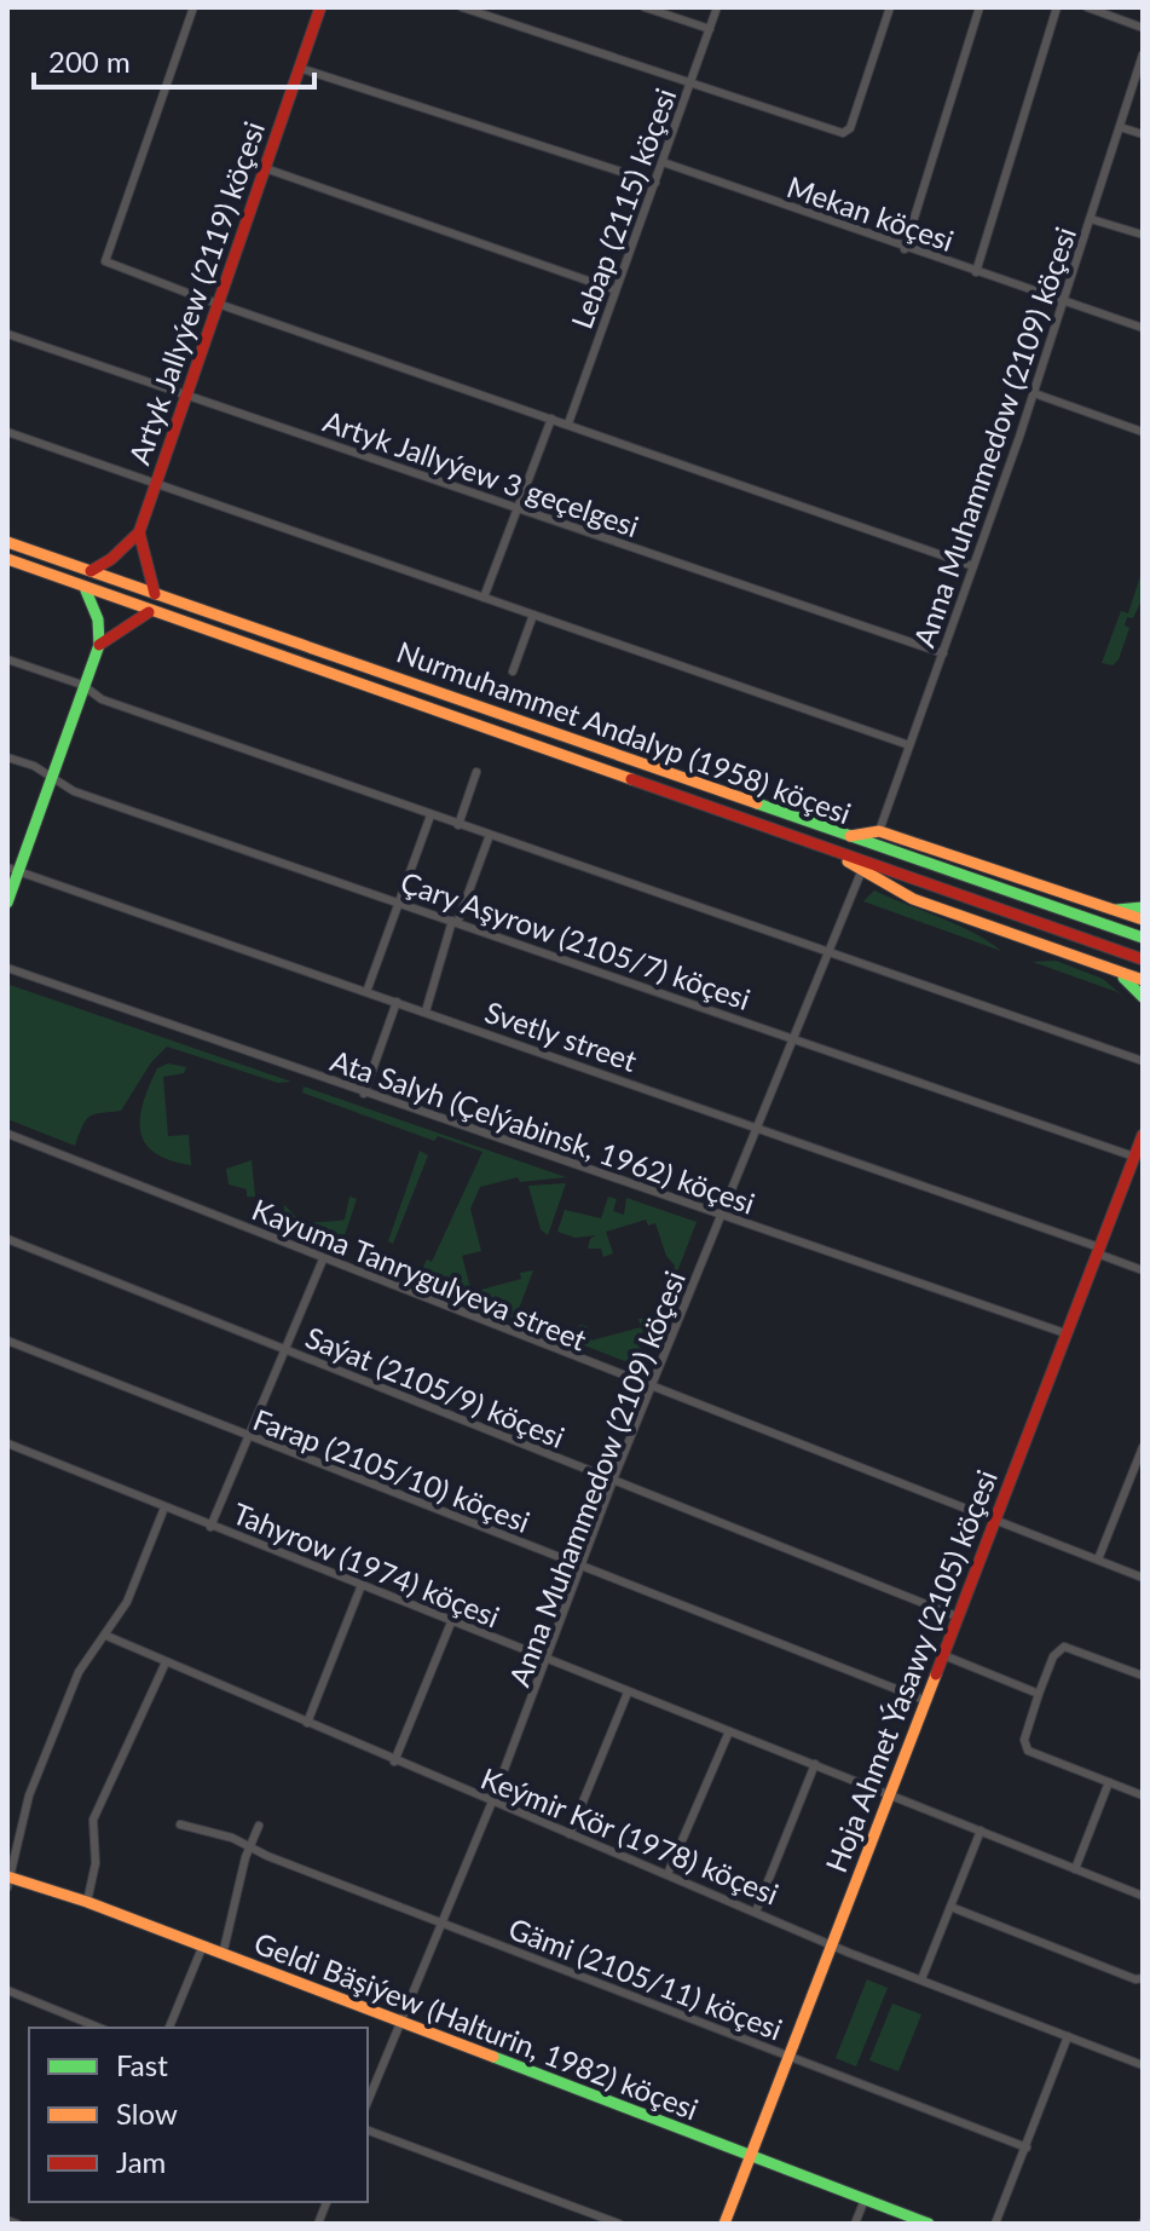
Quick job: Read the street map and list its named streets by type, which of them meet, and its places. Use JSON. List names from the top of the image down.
{
  "streets": {
    "street": [
      "Lebap (2115) köçesi",
      "Mekan köçesi",
      "Artyk Jallyýew (2119) köçesi",
      "Anna Muhammedow (2109) köçesi",
      "Artyk Jallyýew 3 geçelgesi",
      "Nurmuhammet Andalyp (1958) köçesi",
      "Çary Aşyrow (2105/7) köçesi",
      "Svetly street",
      "Ata Salyh (Çelýabinsk, 1962) köçesi",
      "Kayuma Tanrygulyeva street",
      "Saýat (2105/9) köçesi",
      "Farap (2105/10) köçesi",
      "Tahyrow (1974) köçesi",
      "Hoja Ahmet Ýasawy (2105) köçesi",
      "Keýmir Kör (1978) köçesi",
      "Gämi (2105/11) köçesi",
      "Geldi Bäşiýew (Halturin, 1982) köçesi"
    ]
  },
  "crossings": [
    ["Lebap (2115) köçesi", "Mekan köçesi"],
    ["Mekan köçesi", "Anna Muhammedow (2109) köçesi"],
    ["Artyk Jallyýew (2119) köçesi", "Artyk Jallyýew 3 geçelgesi"],
    ["Anna Muhammedow (2109) köçesi", "Artyk Jallyýew 3 geçelgesi"],
    ["Anna Muhammedow (2109) köçesi", "Nurmuhammet Andalyp (1958) köçesi"],
    ["Anna Muhammedow (2109) köçesi", "Çary Aşyrow (2105/7) köçesi"],
    ["Anna Muhammedow (2109) köçesi", "Svetly street"],
    ["Anna Muhammedow (2109) köçesi", "Ata Salyh (Çelýabinsk, 1962) köçesi"],
    ["Anna Muhammedow (2109) köçesi", "Kayuma Tanrygulyeva street"],
    ["Anna Muhammedow (2109) köçesi", "Saýat (2105/9) köçesi"],
    ["Anna Muhammedow (2109) köçesi", "Farap (2105/10) köçesi"],
    ["Anna Muhammedow (2109) köçesi", "Tahyrow (1974) köçesi"],
    ["Anna Muhammedow (2109) köçesi", "Keýmir Kör (1978) köçesi"],
    ["Anna Muhammedow (2109) köçesi", "Gämi (2105/11) köçesi"],
    ["Anna Muhammedow (2109) köçesi", "Geldi Bäşiýew (Halturin, 1982) köçesi"],
    ["Çary Aşyrow (2105/7) köçesi", "Hoja Ahmet Ýasawy (2105) köçesi"],
    ["Svetly street", "Hoja Ahmet Ýasawy (2105) köçesi"],
    ["Ata Salyh (Çelýabinsk, 1962) köçesi", "Hoja Ahmet Ýasawy (2105) köçesi"],
    ["Kayuma Tanrygulyeva street", "Hoja Ahmet Ýasawy (2105) köçesi"],
    ["Saýat (2105/9) köçesi", "Hoja Ahmet Ýasawy (2105) köçesi"],
    ["Farap (2105/10) köçesi", "Hoja Ahmet Ýasawy (2105) köçesi"],
    ["Tahyrow (1974) köçesi", "Hoja Ahmet Ýasawy (2105) köçesi"],
    ["Hoja Ahmet Ýasawy (2105) köçesi", "Keýmir Kör (1978) köçesi"],
    ["Hoja Ahmet Ýasawy (2105) köçesi", "Gämi (2105/11) köçesi"],
    ["Hoja Ahmet Ýasawy (2105) köçesi", "Geldi Bäşiýew (Halturin, 1982) köçesi"]
  ],
  "legend": ["Fast", "Slow", "Jam"],
  "scale_bar": "200 m"
}
